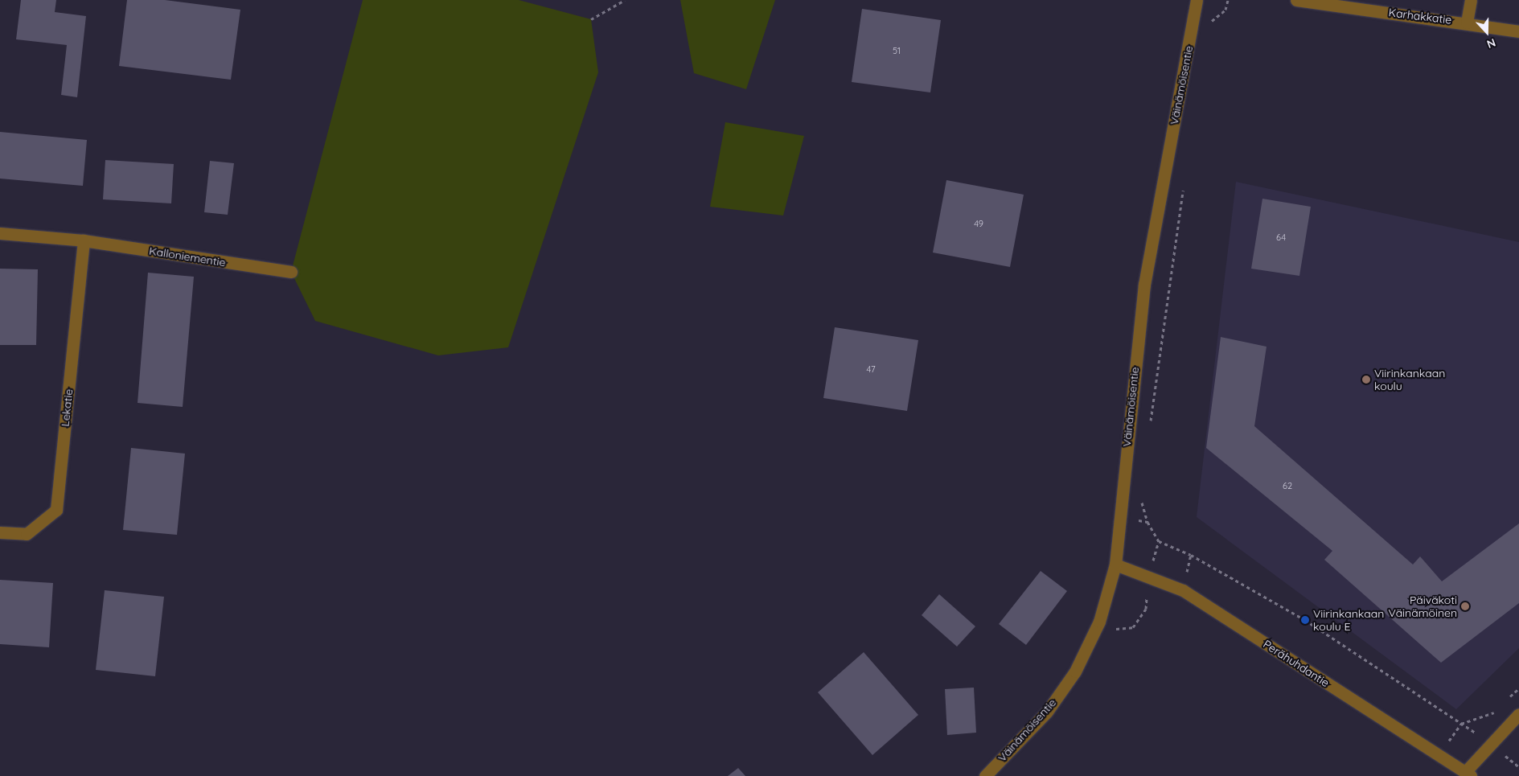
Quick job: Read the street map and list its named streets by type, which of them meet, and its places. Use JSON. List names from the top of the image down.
{
  "streets": {
    "street": [
      "Karhakkatie",
      "Väinämöisentie",
      "Kalloniementie",
      "Lekatie",
      "Perähuhdantie"
    ]
  },
  "crossings": [
    ["Väinämöisentie", "Perähuhdantie"],
    ["Kalloniementie", "Lekatie"]
  ],
  "places": ["Viirinkankaan koulu", "Päiväkoti Väinämöinen", "Viirinkankaan koulu E"],
  "house_numbers": [
    "51",
    "49",
    "64",
    "47",
    "62"
  ],
  "north": "bottom"
}
